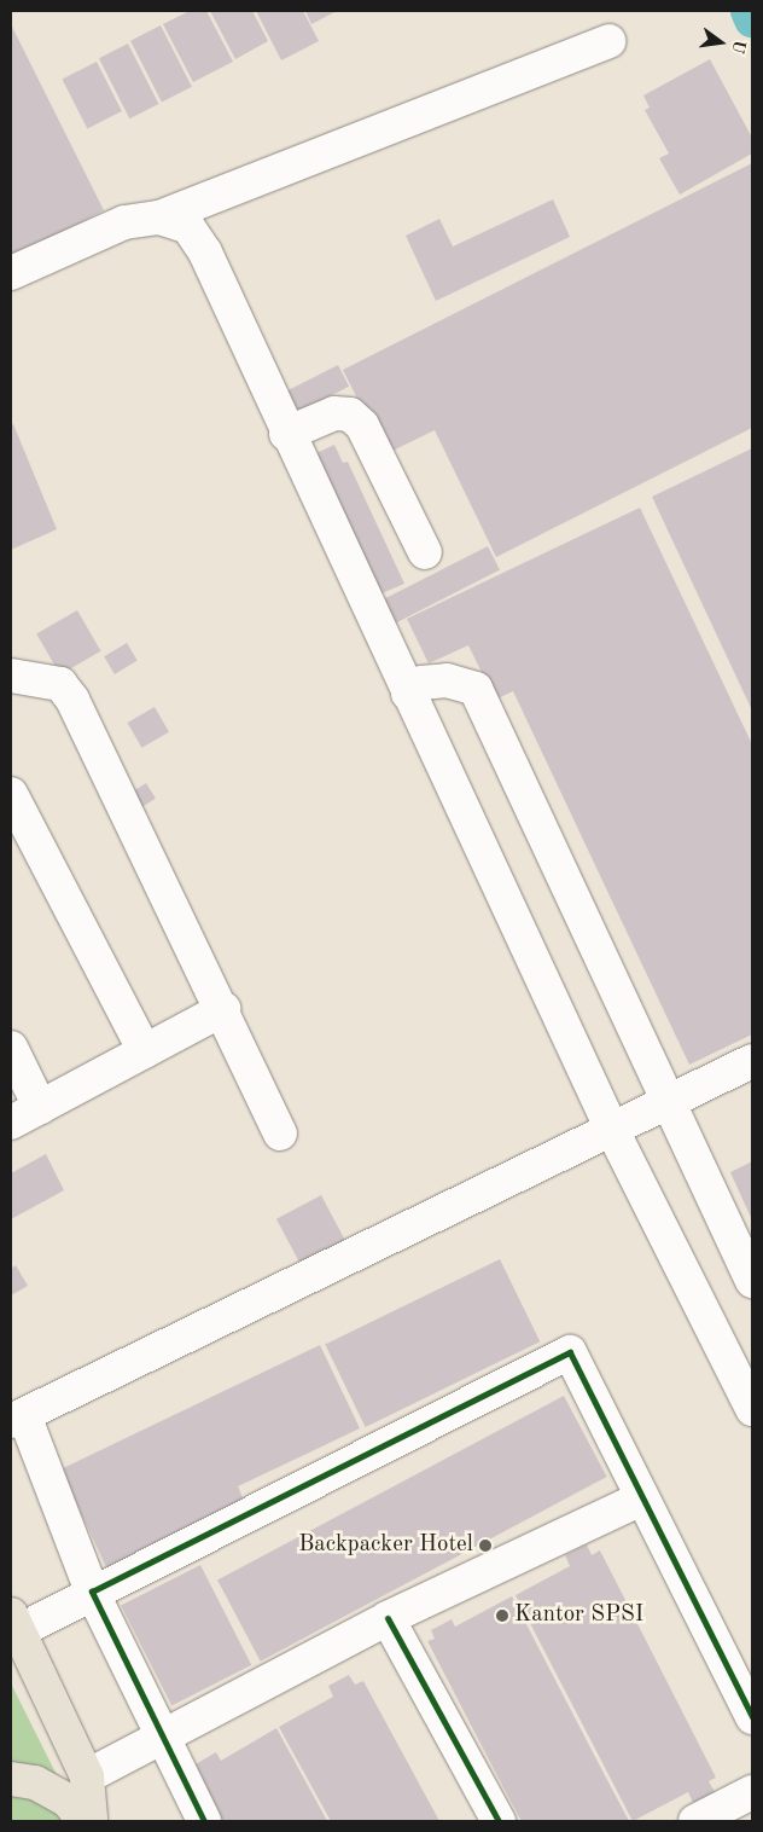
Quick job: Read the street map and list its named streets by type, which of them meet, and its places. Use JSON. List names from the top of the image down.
{
  "places": ["Backpacker Hotel", "Kantor SPSI"],
  "north": "right"
}
